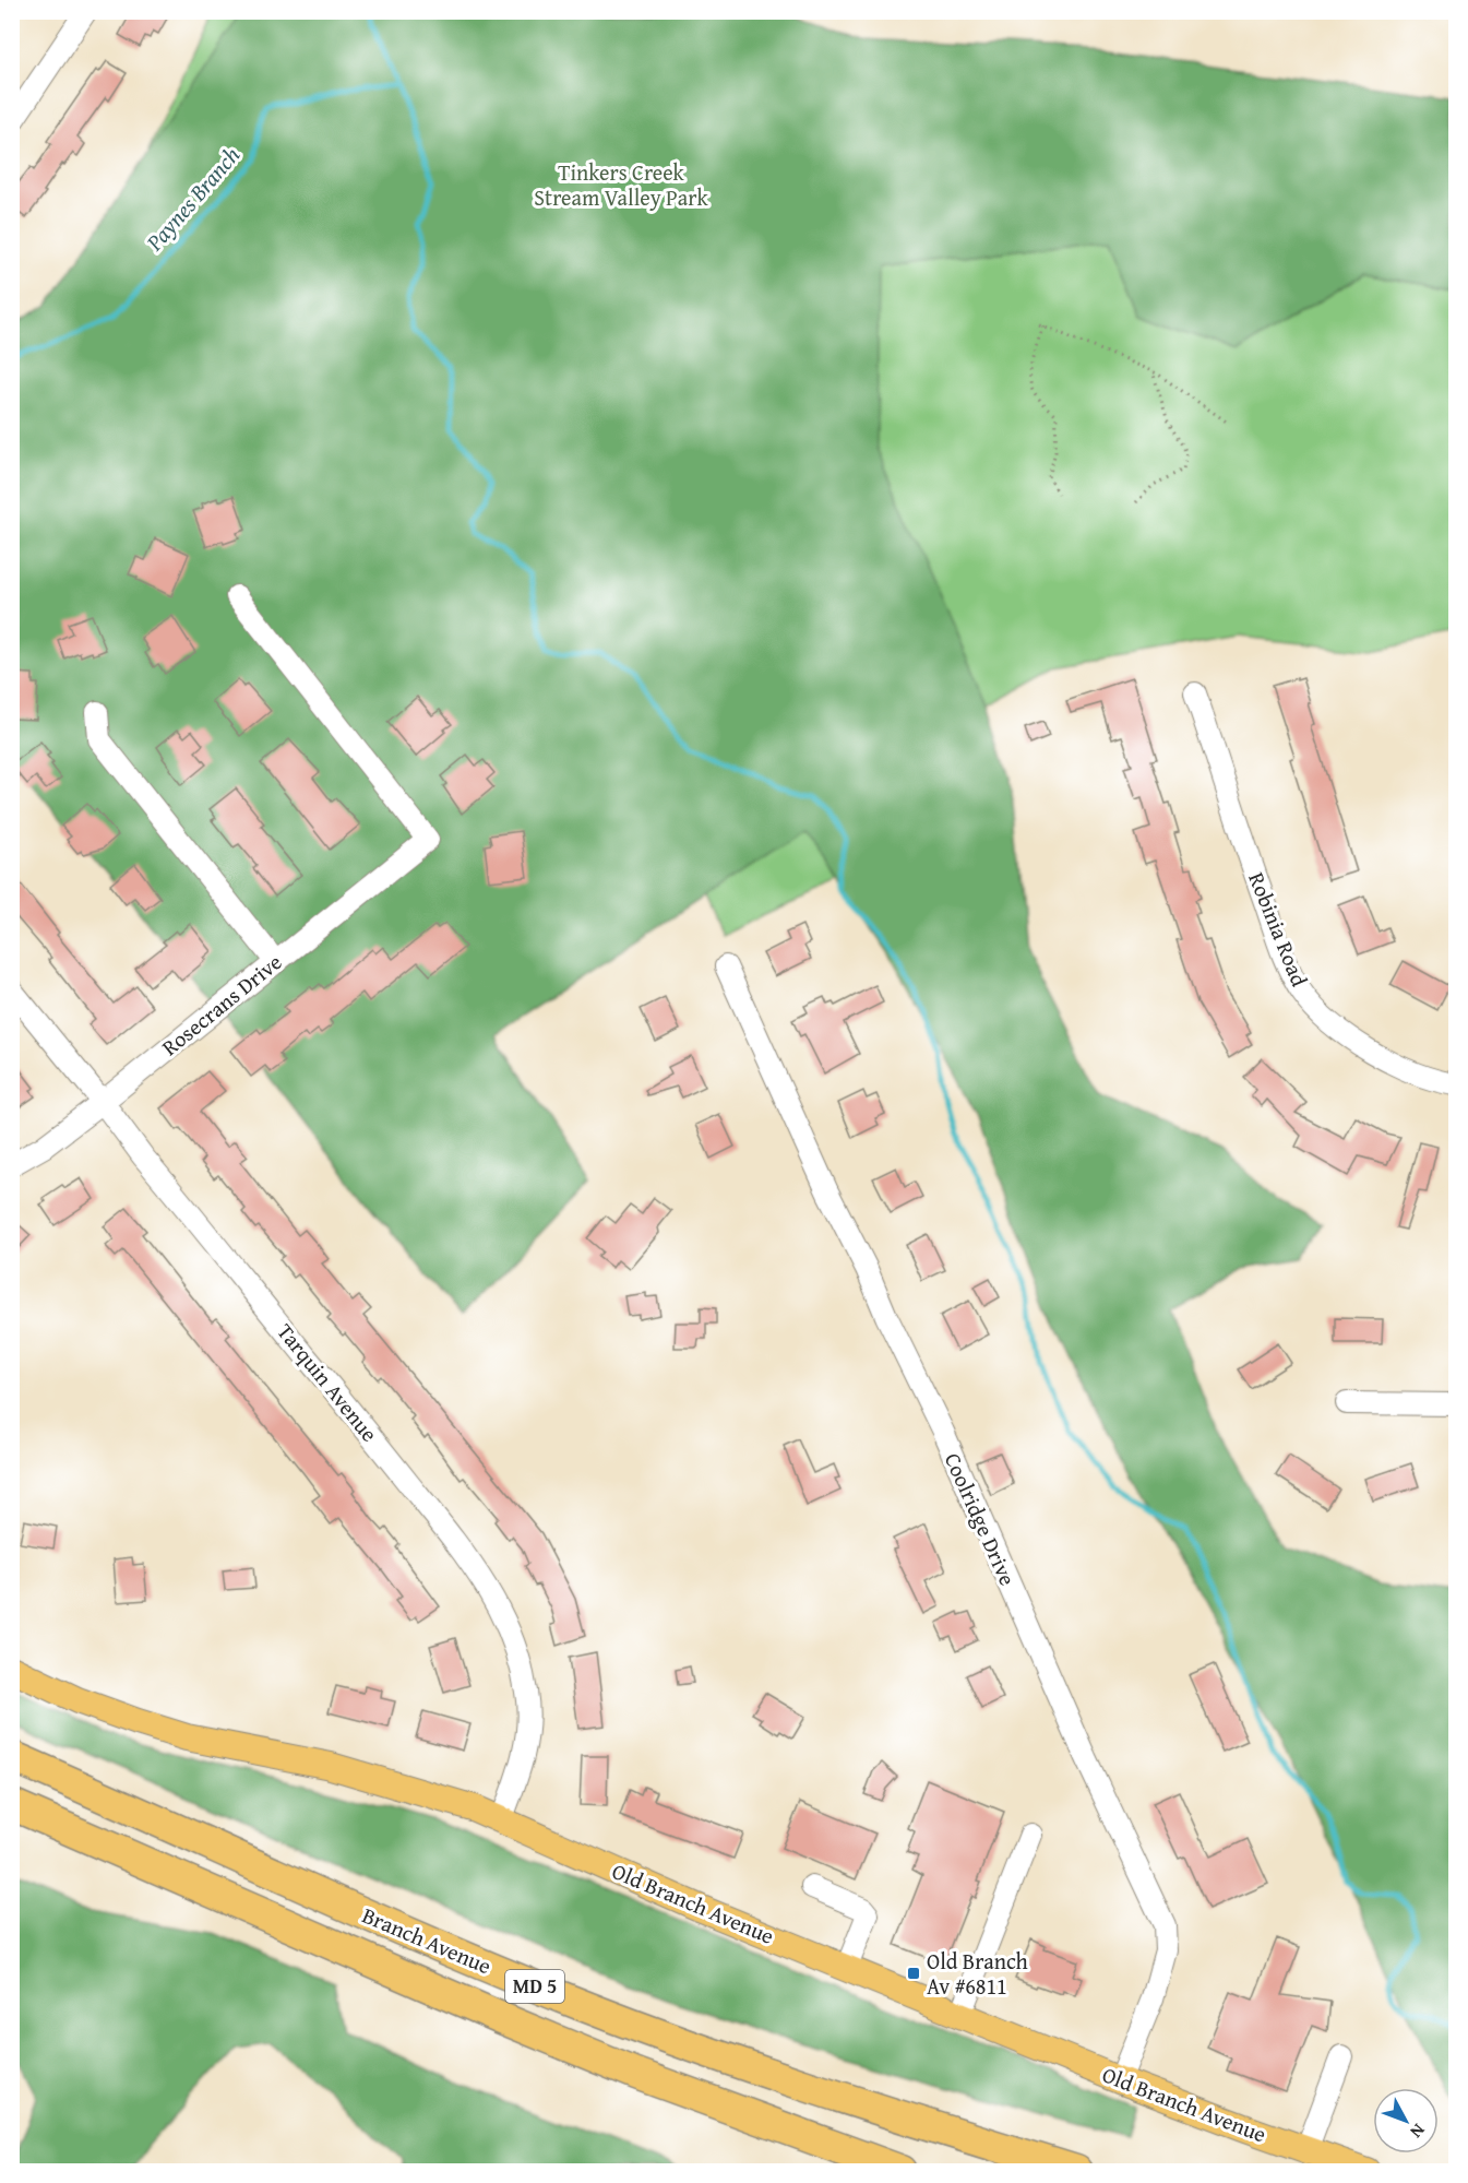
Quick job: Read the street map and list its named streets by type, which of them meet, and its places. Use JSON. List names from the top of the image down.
{
  "streets": {
    "highway": ["Branch Avenue", "MD 5"],
    "main road": ["Old Branch Avenue"],
    "street": [
      "Robinia Road",
      "Rosecrans Drive",
      "Tarquin Avenue",
      "Coolridge Drive"
    ]
  },
  "crossings": [
    ["Rosecrans Drive", "Tarquin Avenue"],
    ["Tarquin Avenue", "Old Branch Avenue"],
    ["Coolridge Drive", "Old Branch Avenue"]
  ],
  "water": ["Paynes Branch"],
  "parks": ["Tinkers Creek Stream Valley Park"],
  "places": {
    "transit": ["Old Branch Av #6811"]
  },
  "north": "bottom right"
}
